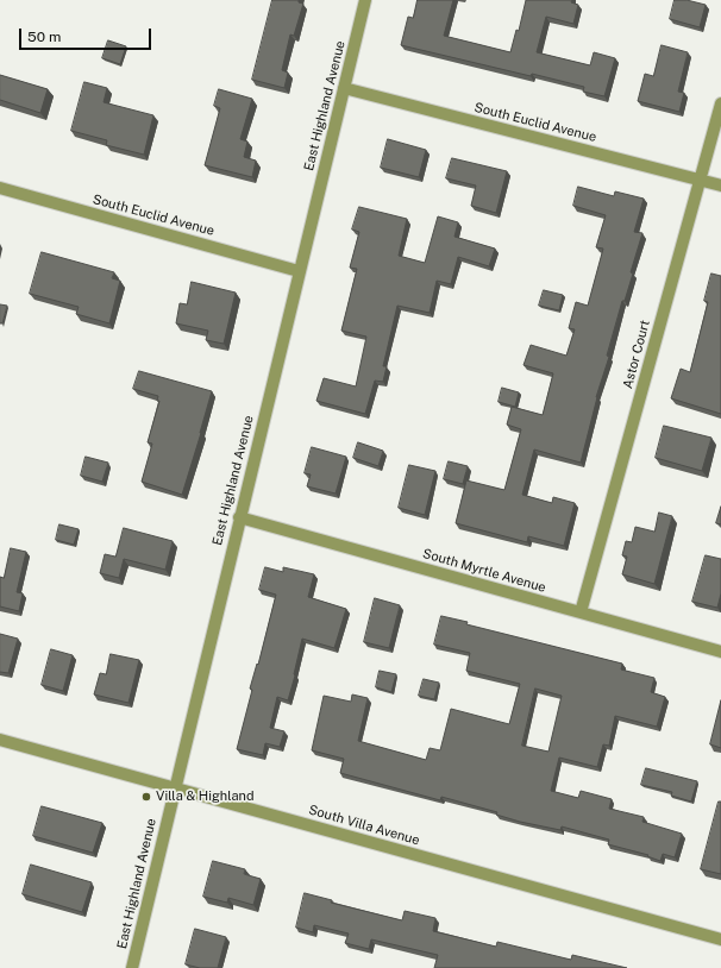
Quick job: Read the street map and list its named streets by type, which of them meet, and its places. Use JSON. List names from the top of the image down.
{
  "streets": {
    "street": [
      "East Highland Avenue",
      "South Euclid Avenue",
      "Astor Court",
      "South Myrtle Avenue",
      "South Villa Avenue"
    ]
  },
  "crossings": [
    ["East Highland Avenue", "South Euclid Avenue"],
    ["East Highland Avenue", "South Myrtle Avenue"],
    ["East Highland Avenue", "South Villa Avenue"],
    ["South Euclid Avenue", "Astor Court"],
    ["Astor Court", "South Myrtle Avenue"]
  ],
  "places": ["Villa & Highland"],
  "scale_bar": "50 m"
}
